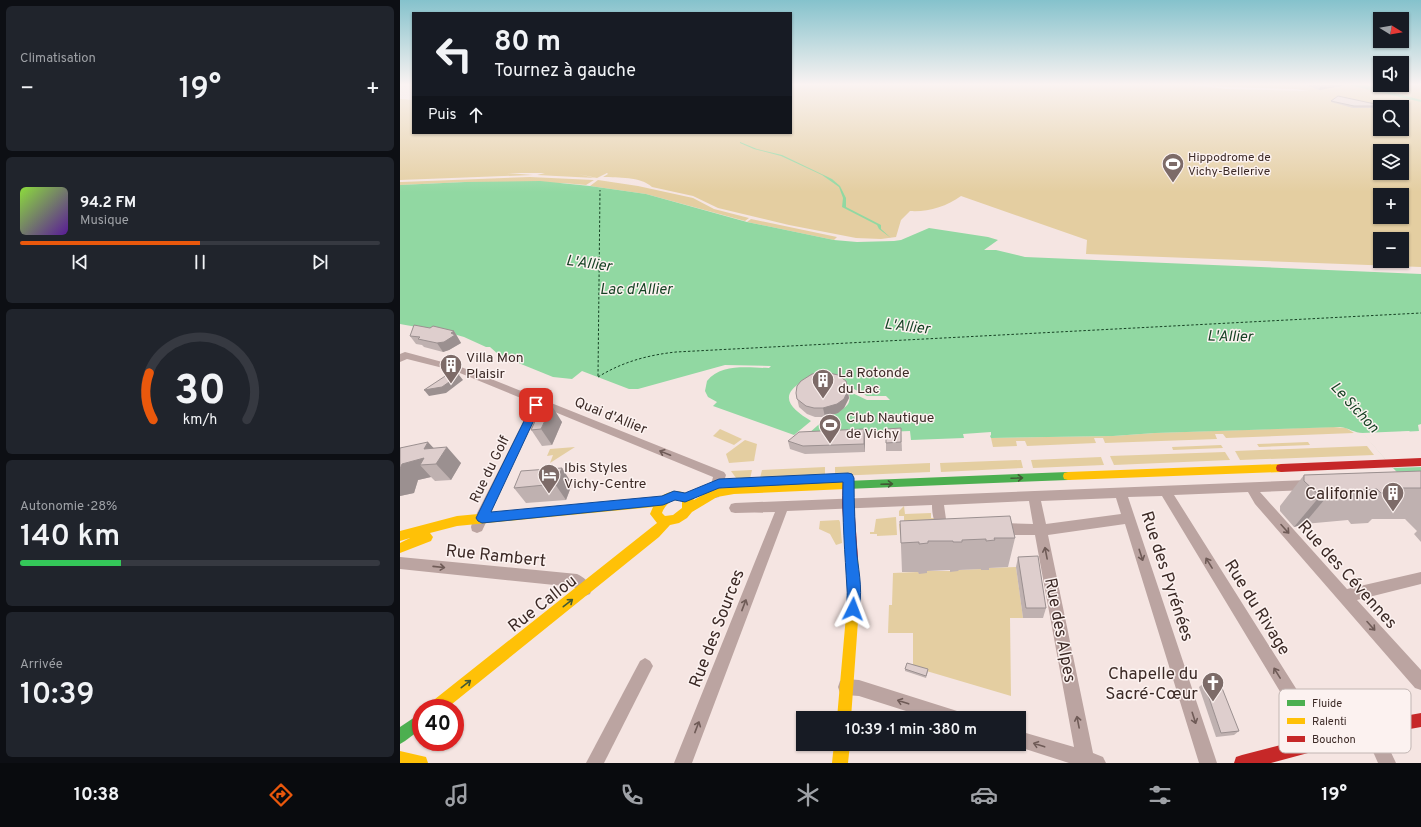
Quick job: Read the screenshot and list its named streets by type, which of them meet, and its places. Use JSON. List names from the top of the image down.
{
  "streets": {
    "main road": ["Rue Callou"],
    "street": [
      "Quai d'Allier",
      "Rue du Golf",
      "Rue Rambert",
      "Rue des Cévennes",
      "Rue des Pyrénées",
      "Rue du Rivage",
      "Rue des Sources",
      "Rue des Alpes"
    ]
  },
  "crossings": [
    ["Quai d'Allier", "Rue du Golf"],
    ["Rue Rambert", "Rue Callou"]
  ],
  "one_way": [
    "Quai d'Allier",
    "Rue Rambert",
    "Rue des Cévennes",
    "Rue des Pyrénées",
    "Rue Callou",
    "Rue du Rivage",
    "Rue des Sources",
    "Rue des Alpes"
  ],
  "water": ["L'Allier", "Lac d'Allier", "Le Sichon"],
  "places": {
    "sports": ["Hippodrome de Vichy-Bellerive", "Club Nautique de Vichy"],
    "building": ["Villa Mon Plaisir", "La Rotonde du Lac", "Californie"],
    "hotel": ["Ibis Styles Vichy-Centre"],
    "church": ["Chapelle du Sacré-Cœur"]
  },
  "legend": ["Fluide", "Ralenti", "Bouchon"],
  "north": "right",
  "page": {
    "tile": [
      "Climatisation",
      ["Autonomie · 28%", "140 km"],
      ["Arrivée", "10:39"]
    ],
    "map_buttons": ["+", "−"],
    "turn": ["80 m", "Tournez à gauche"],
    "heat": ["−", "19°", "+"],
    "then": "Puis",
    "song": ["94.2 FM", "Musique"],
    "limit": "40",
    "trip": "10:39 · 1 min · 380 m",
    "tabs": ["10:38", "19°"],
    "gauge": ["30", "km/h"]
  }
}
